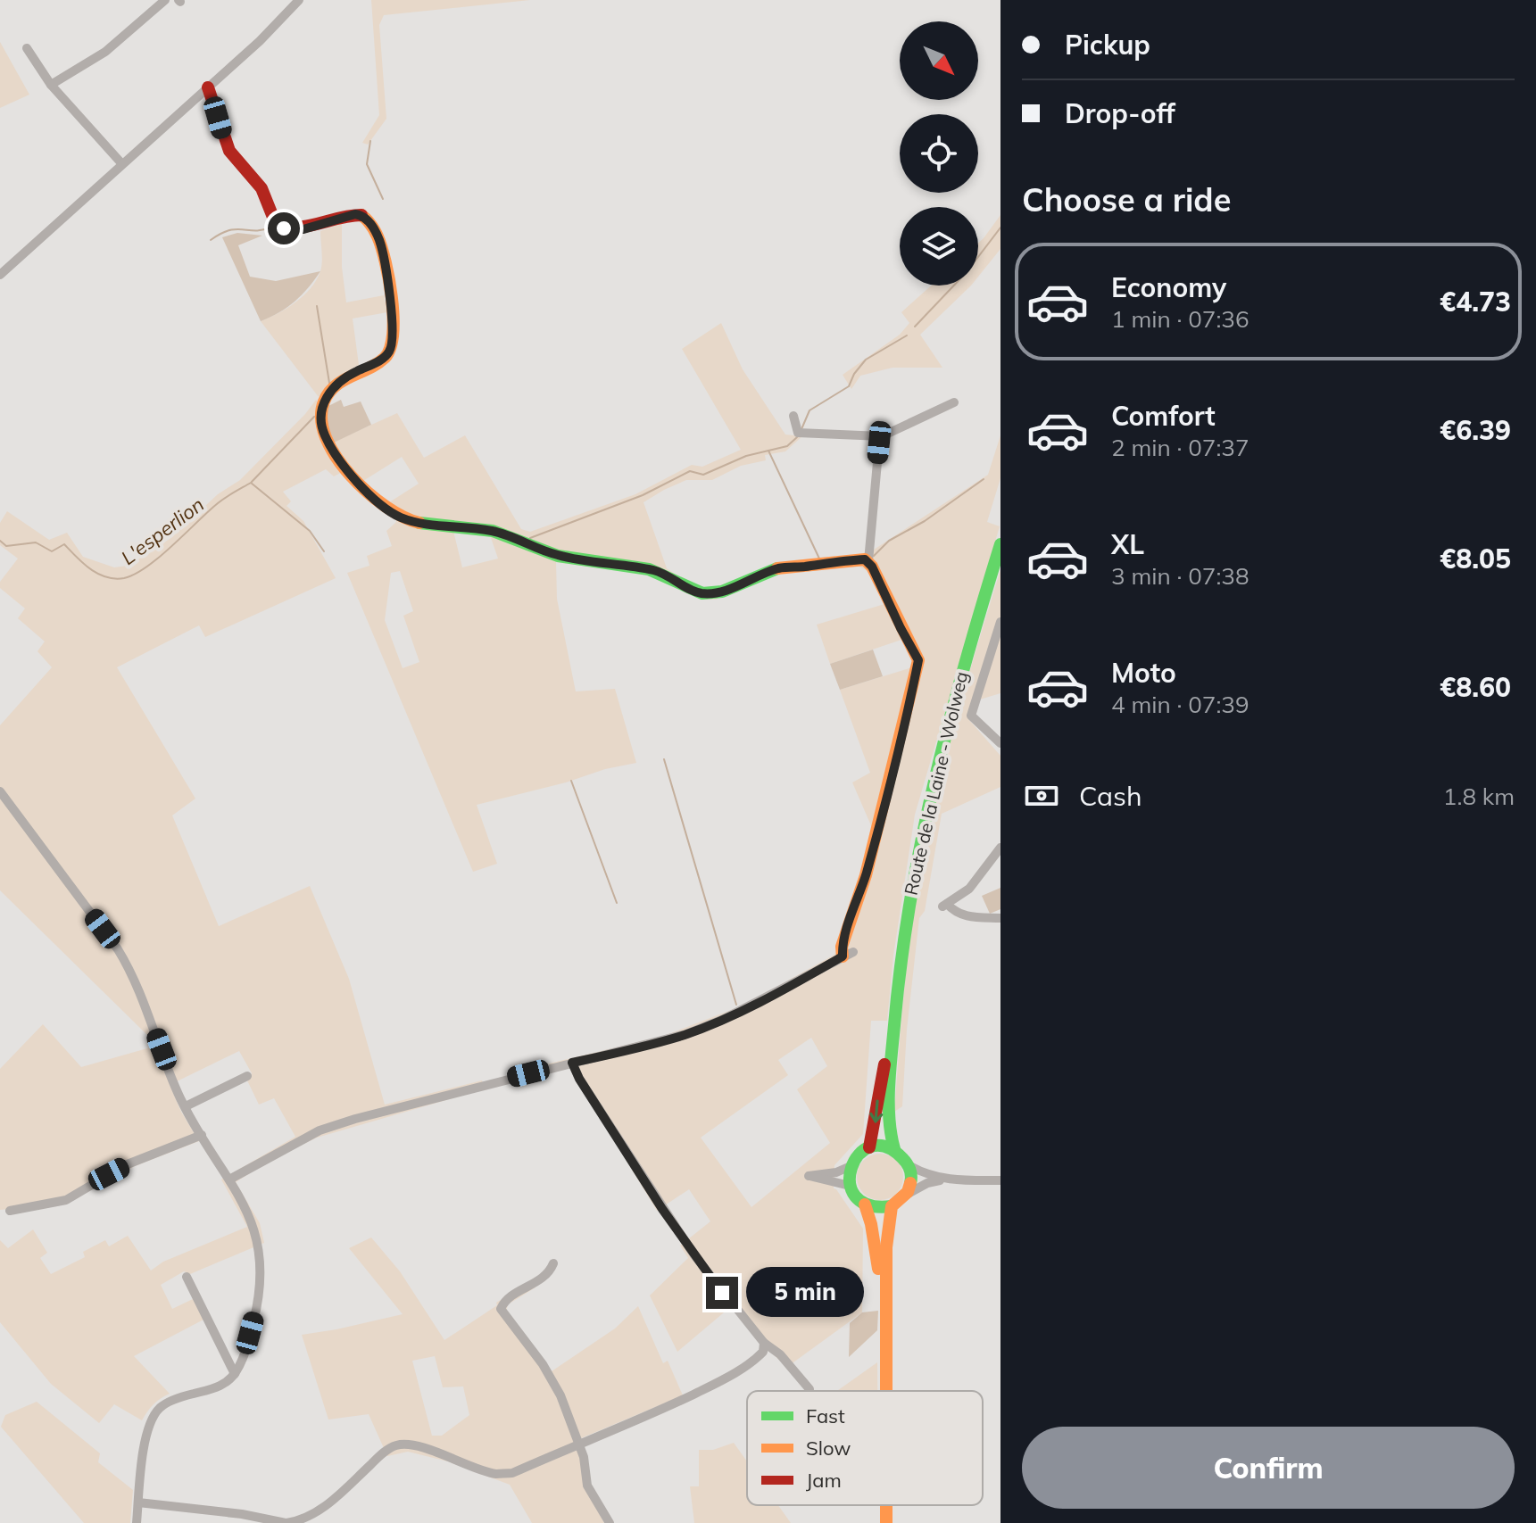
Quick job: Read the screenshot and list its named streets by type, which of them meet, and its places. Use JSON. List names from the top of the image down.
{
  "streets": {
    "main road": ["Route de la Laine - Wolweg"]
  },
  "water": ["L'esperlion"],
  "legend": ["Fast", "Slow", "Jam"],
  "north": "bottom right",
  "page": {
    "banner": ["Pickup", "Drop-off"],
    "heading": "Choose a ride",
    "list": [
      {
        "name": "Economy",
        "note": "1 min · 07:36",
        "value": "€4.73"
      },
      {
        "name": "Comfort",
        "note": "2 min · 07:37",
        "value": "€6.39"
      },
      {
        "name": "XL",
        "note": "3 min · 07:38",
        "value": "€8.05"
      },
      {
        "name": "Moto",
        "note": "4 min · 07:39",
        "value": "€8.60"
      }
    ],
    "pay": ["Cash", "1.8 km"],
    "bubble": "5 min",
    "buttons": "Confirm"
  }
}
